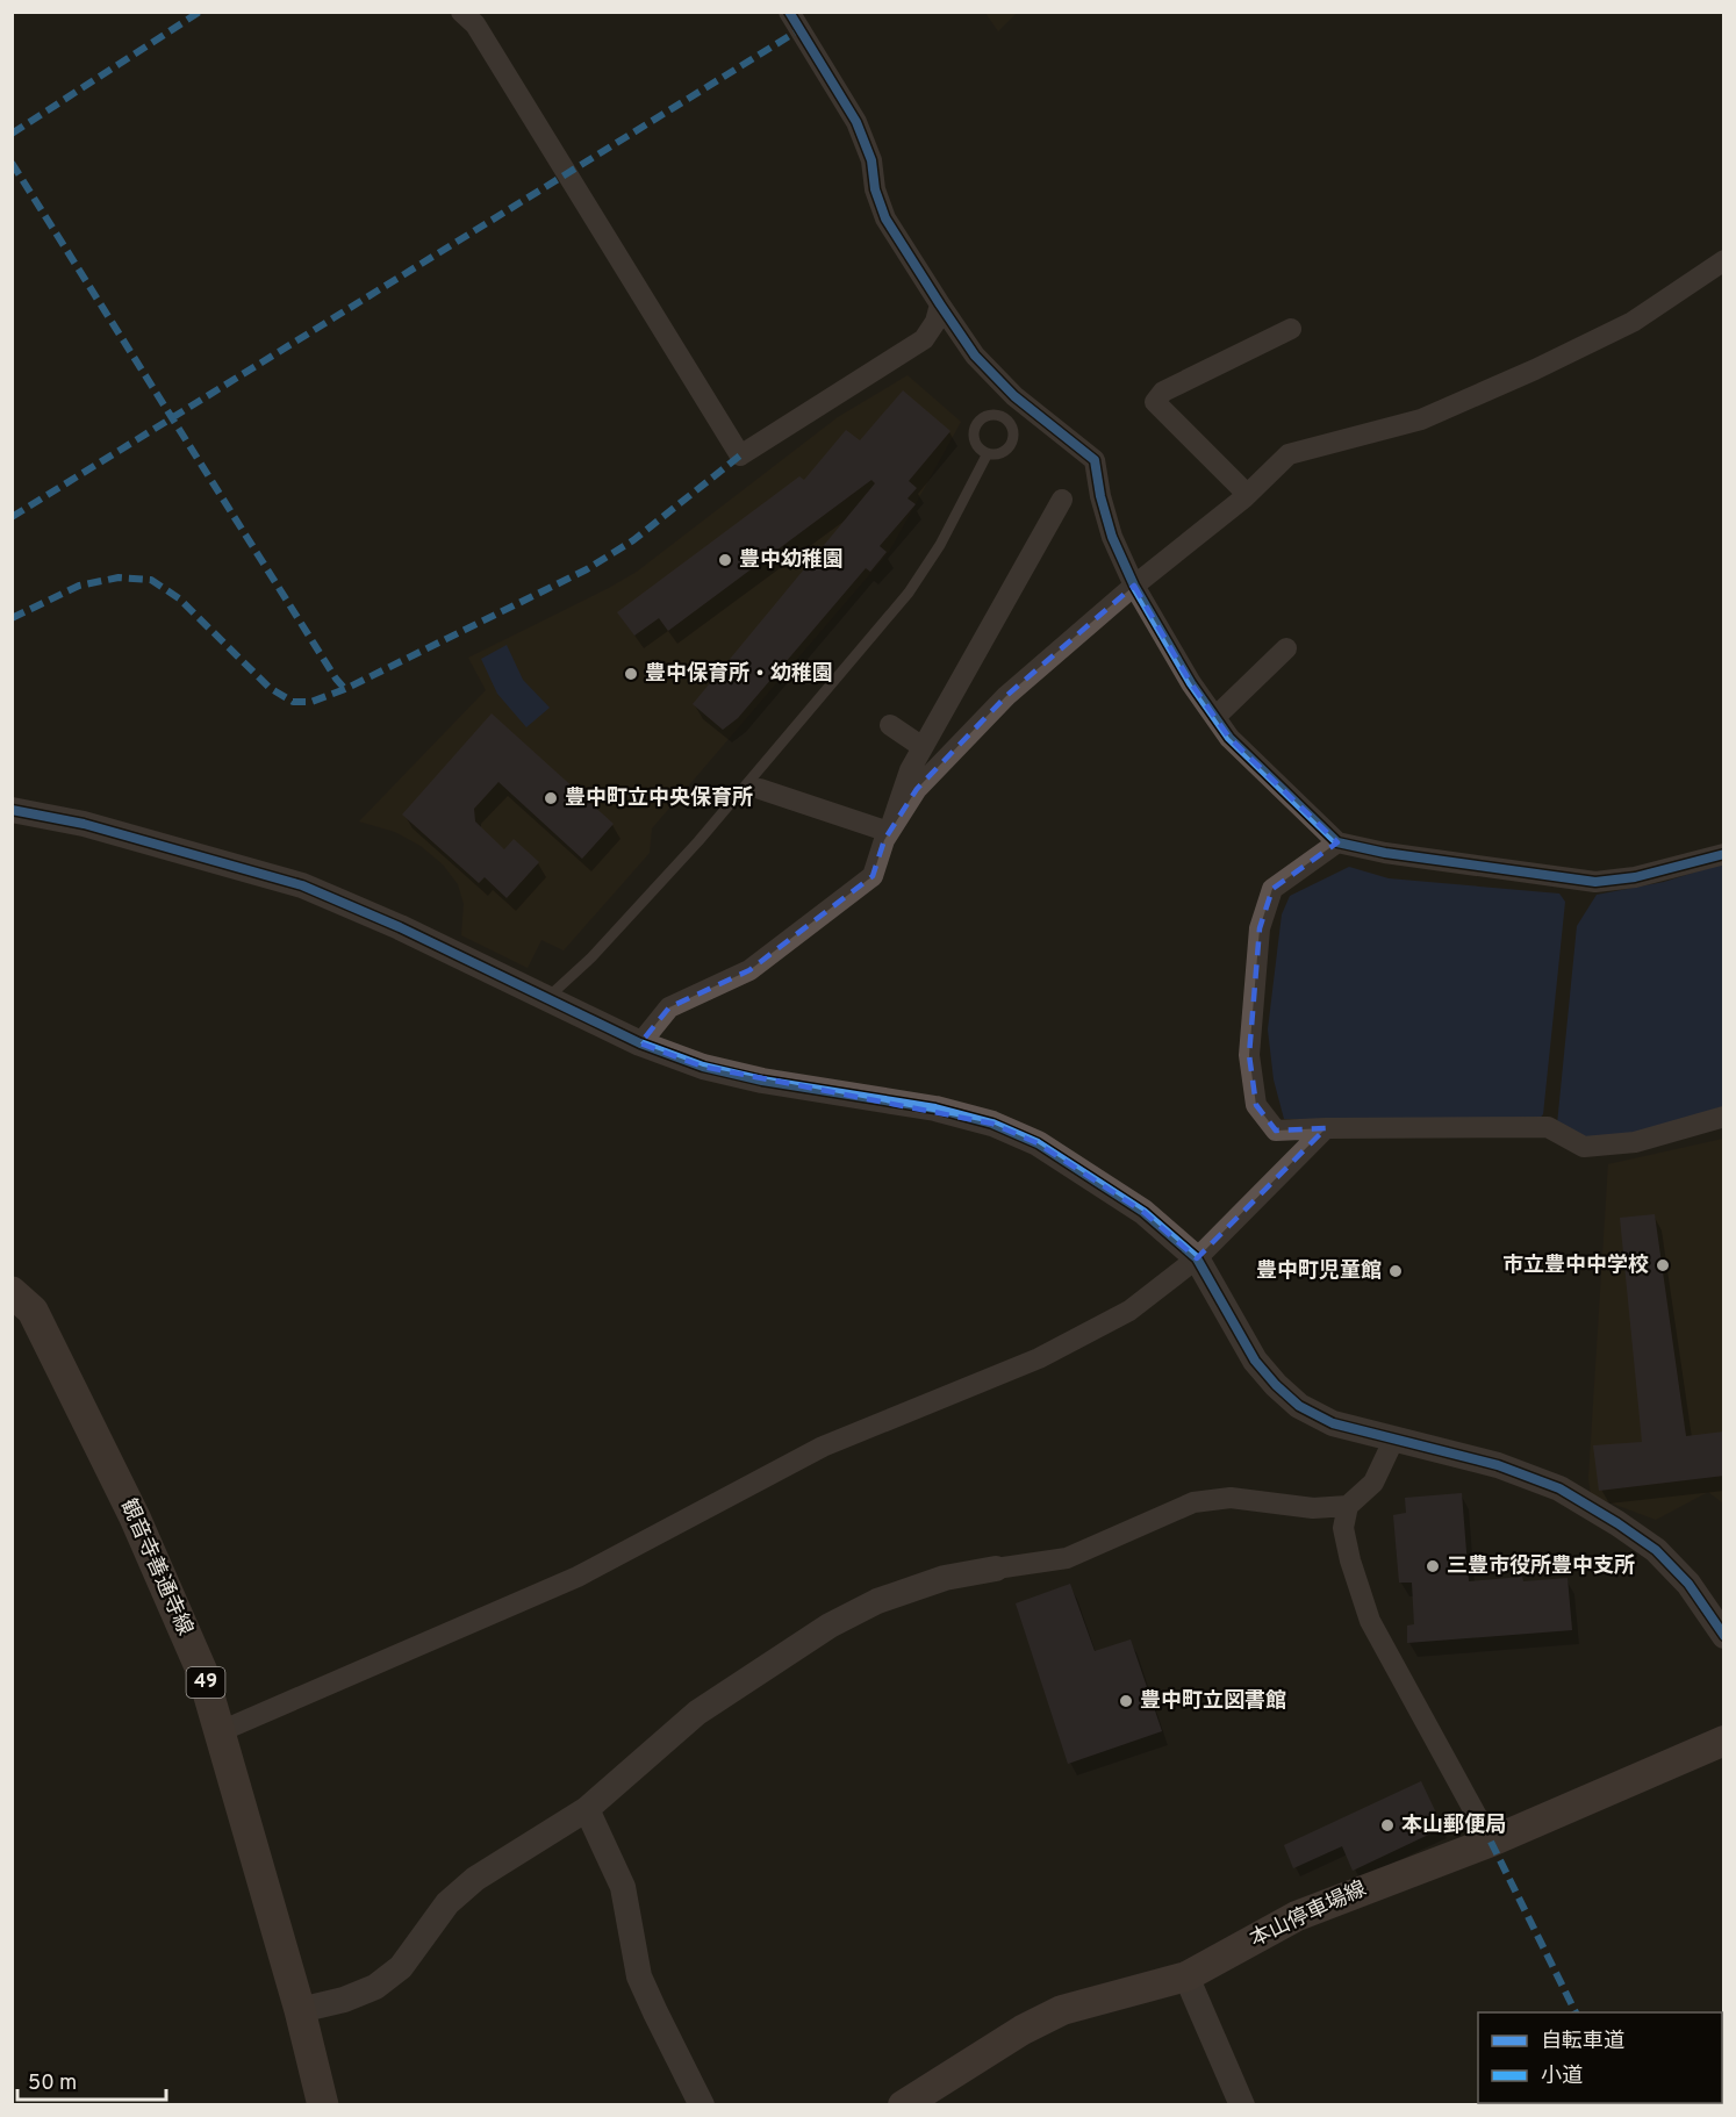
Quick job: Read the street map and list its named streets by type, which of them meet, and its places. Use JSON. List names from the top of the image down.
{
  "streets": {
    "main road": ["観音寺善通寺線", "49", "本山停車場線"]
  },
  "places": [
    "豊中幼稚園",
    "豊中保育所・幼稚園",
    "豊中町立中央保育所",
    "市立豊中中学校",
    "豊中町児童館",
    "三豊市役所豊中支所",
    "豊中町立図書館",
    "本山郵便局"
  ],
  "legend": ["自転車道", "小道"],
  "scale_bar": "50 m"
}
